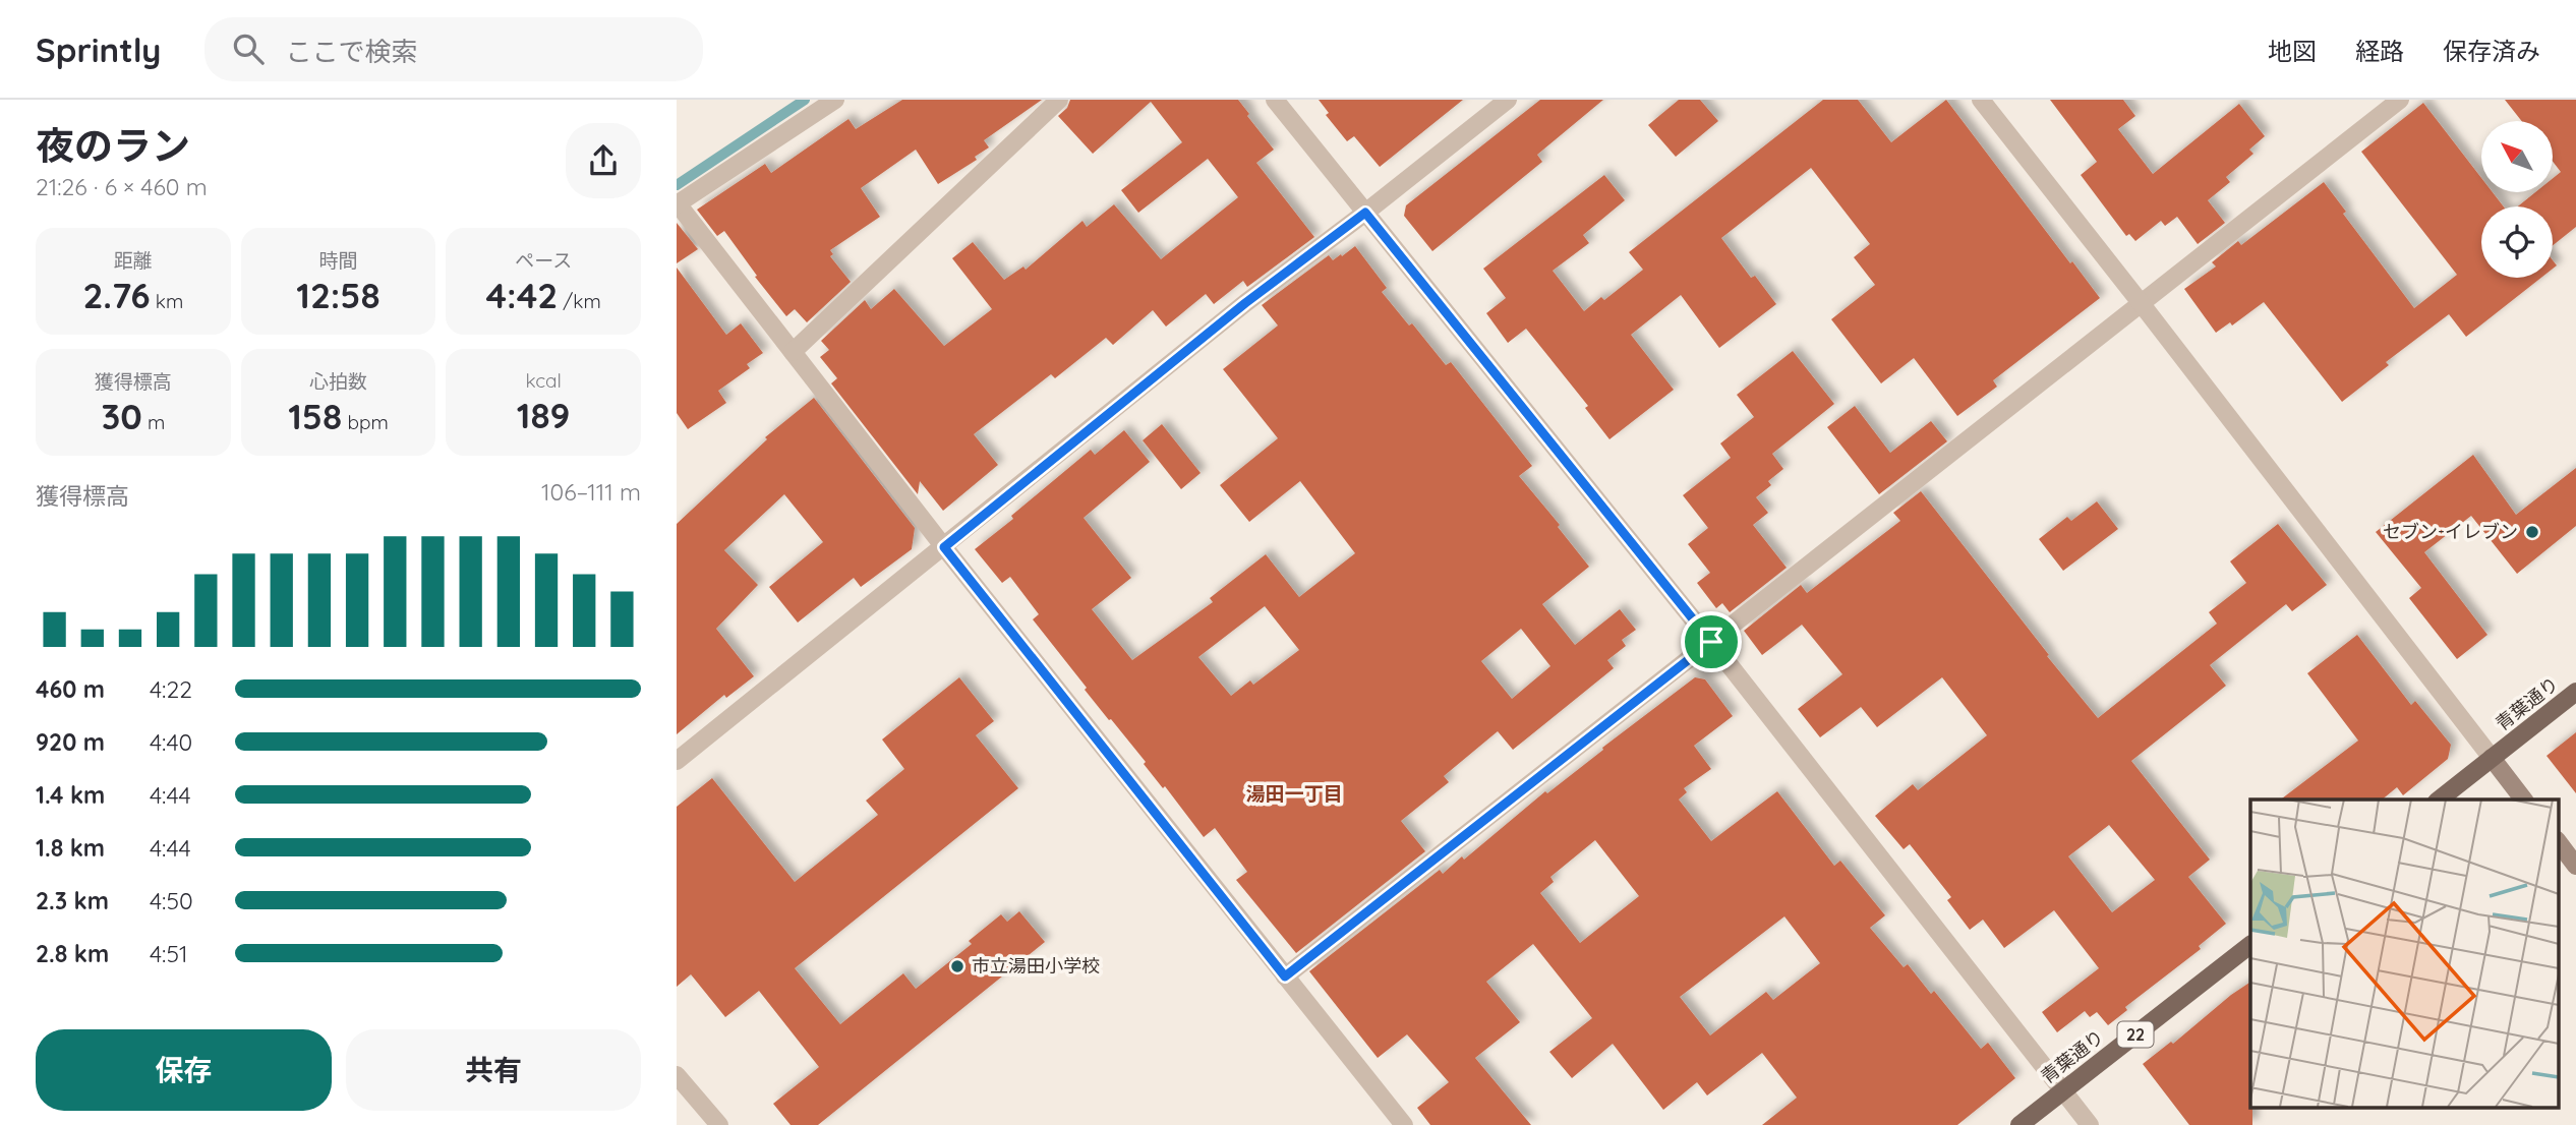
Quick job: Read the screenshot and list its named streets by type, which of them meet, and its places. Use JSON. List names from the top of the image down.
{
  "streets": {
    "main road": ["青葉通り", "22"]
  },
  "districts": ["湯田一丁目"],
  "places": ["セブン-イレブン", "市立湯田小学校"],
  "north": "top left",
  "page": {
    "header": "Sprintly",
    "search": "ここで検索",
    "nav": ["地図", "経路", "保存済み"],
    "heading": ["夜のラン", "21:26 · 6 × 460 m"],
    "stats": [
      ["距離", "2.76 km"],
      ["時間", "12:58"],
      ["ペース", "4:42 /km"],
      ["獲得標高", "30 m"],
      ["心拍数", "158 bpm"],
      ["kcal", "189"]
    ],
    "chart": ["獲得標高", "106–111 m"],
    "list": [
      {
        "name": "460 m",
        "note": "4:22"
      },
      {
        "name": "920 m",
        "note": "4:40"
      },
      {
        "name": "1.4 km",
        "note": "4:44"
      },
      {
        "name": "1.8 km",
        "note": "4:44"
      },
      {
        "name": "2.3 km",
        "note": "4:50"
      },
      {
        "name": "2.8 km",
        "note": "4:51"
      }
    ],
    "buttons": ["保存", "共有"]
  }
}
